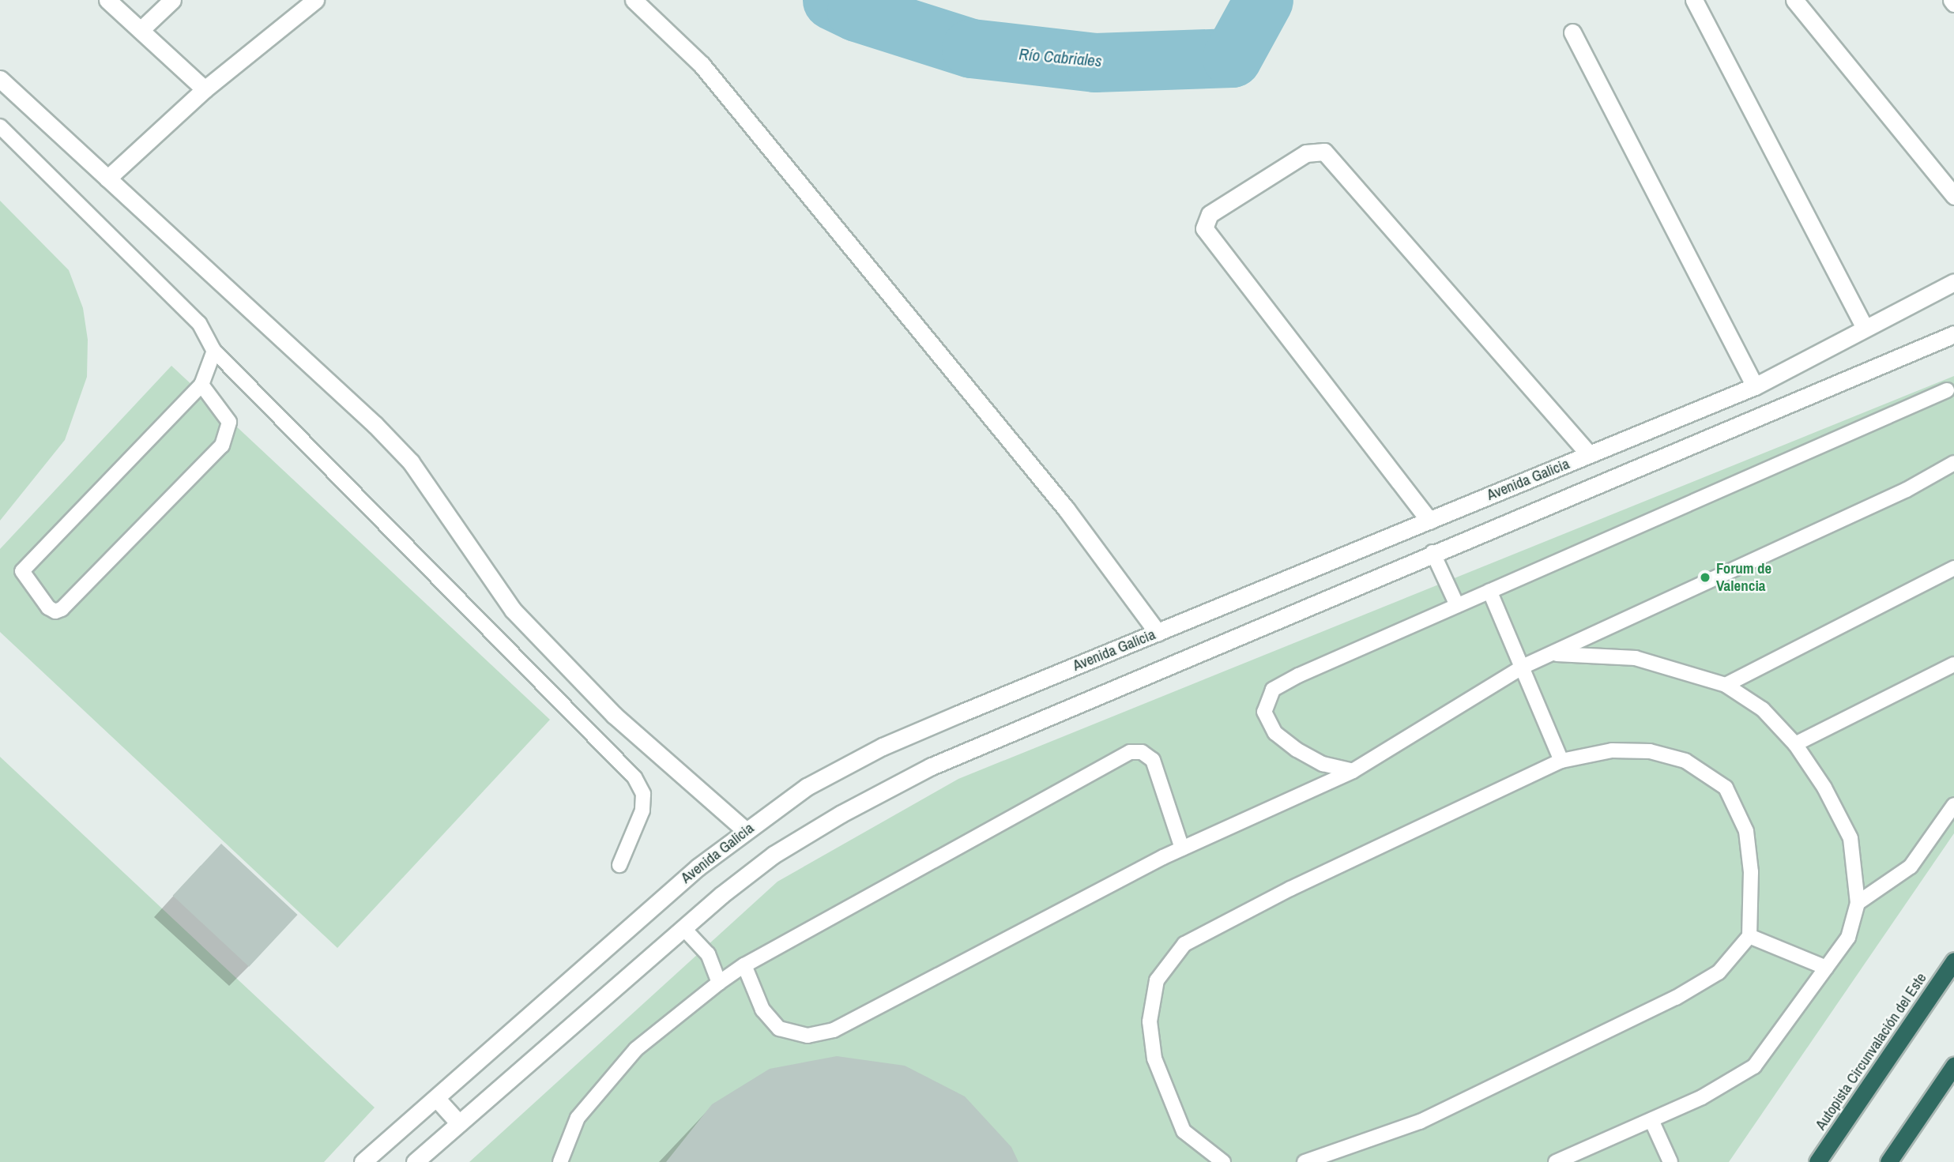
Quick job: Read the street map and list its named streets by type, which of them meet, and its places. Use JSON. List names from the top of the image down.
{
  "streets": {
    "highway": ["Autopista Circunvalación del Este"],
    "street": ["Avenida Galicia"]
  },
  "water": ["Río Cabriales"],
  "places": ["Forum de Valencia"]
}
